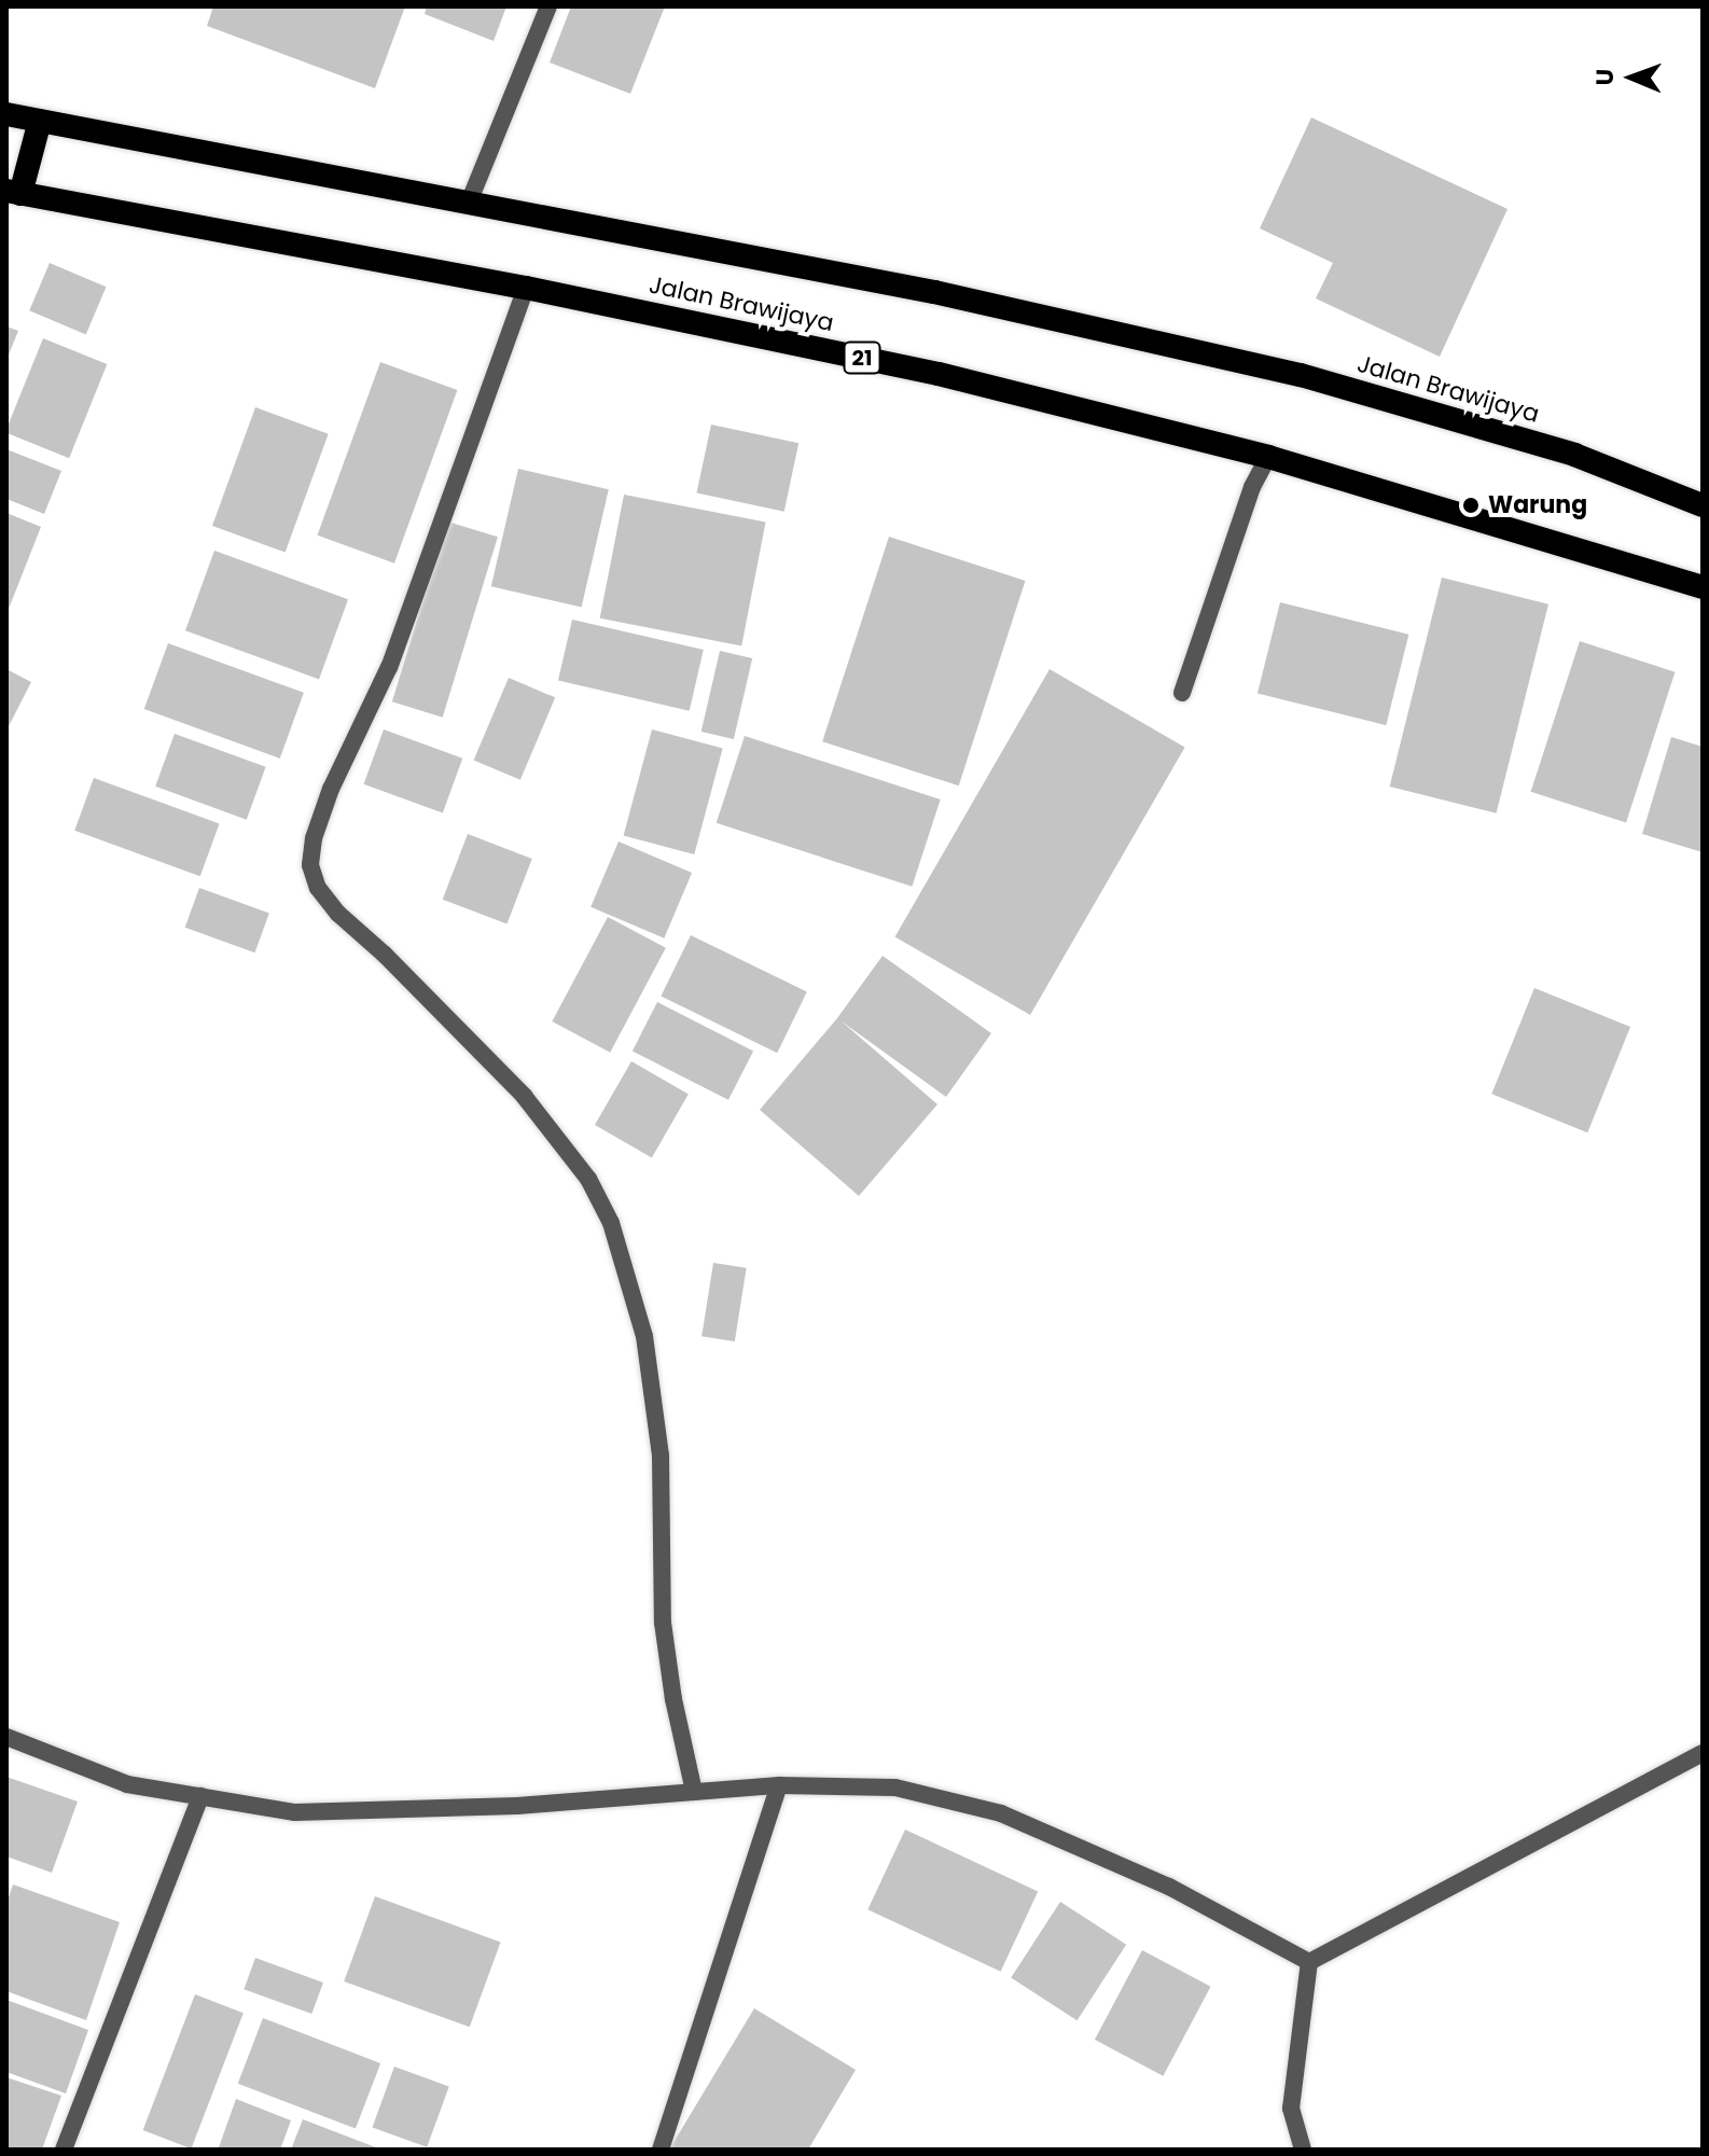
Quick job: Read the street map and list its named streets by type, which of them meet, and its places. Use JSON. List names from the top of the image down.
{
  "streets": {
    "highway": ["Jalan Brawijaya", "21"]
  },
  "places": ["Warung"],
  "north": "left"
}
